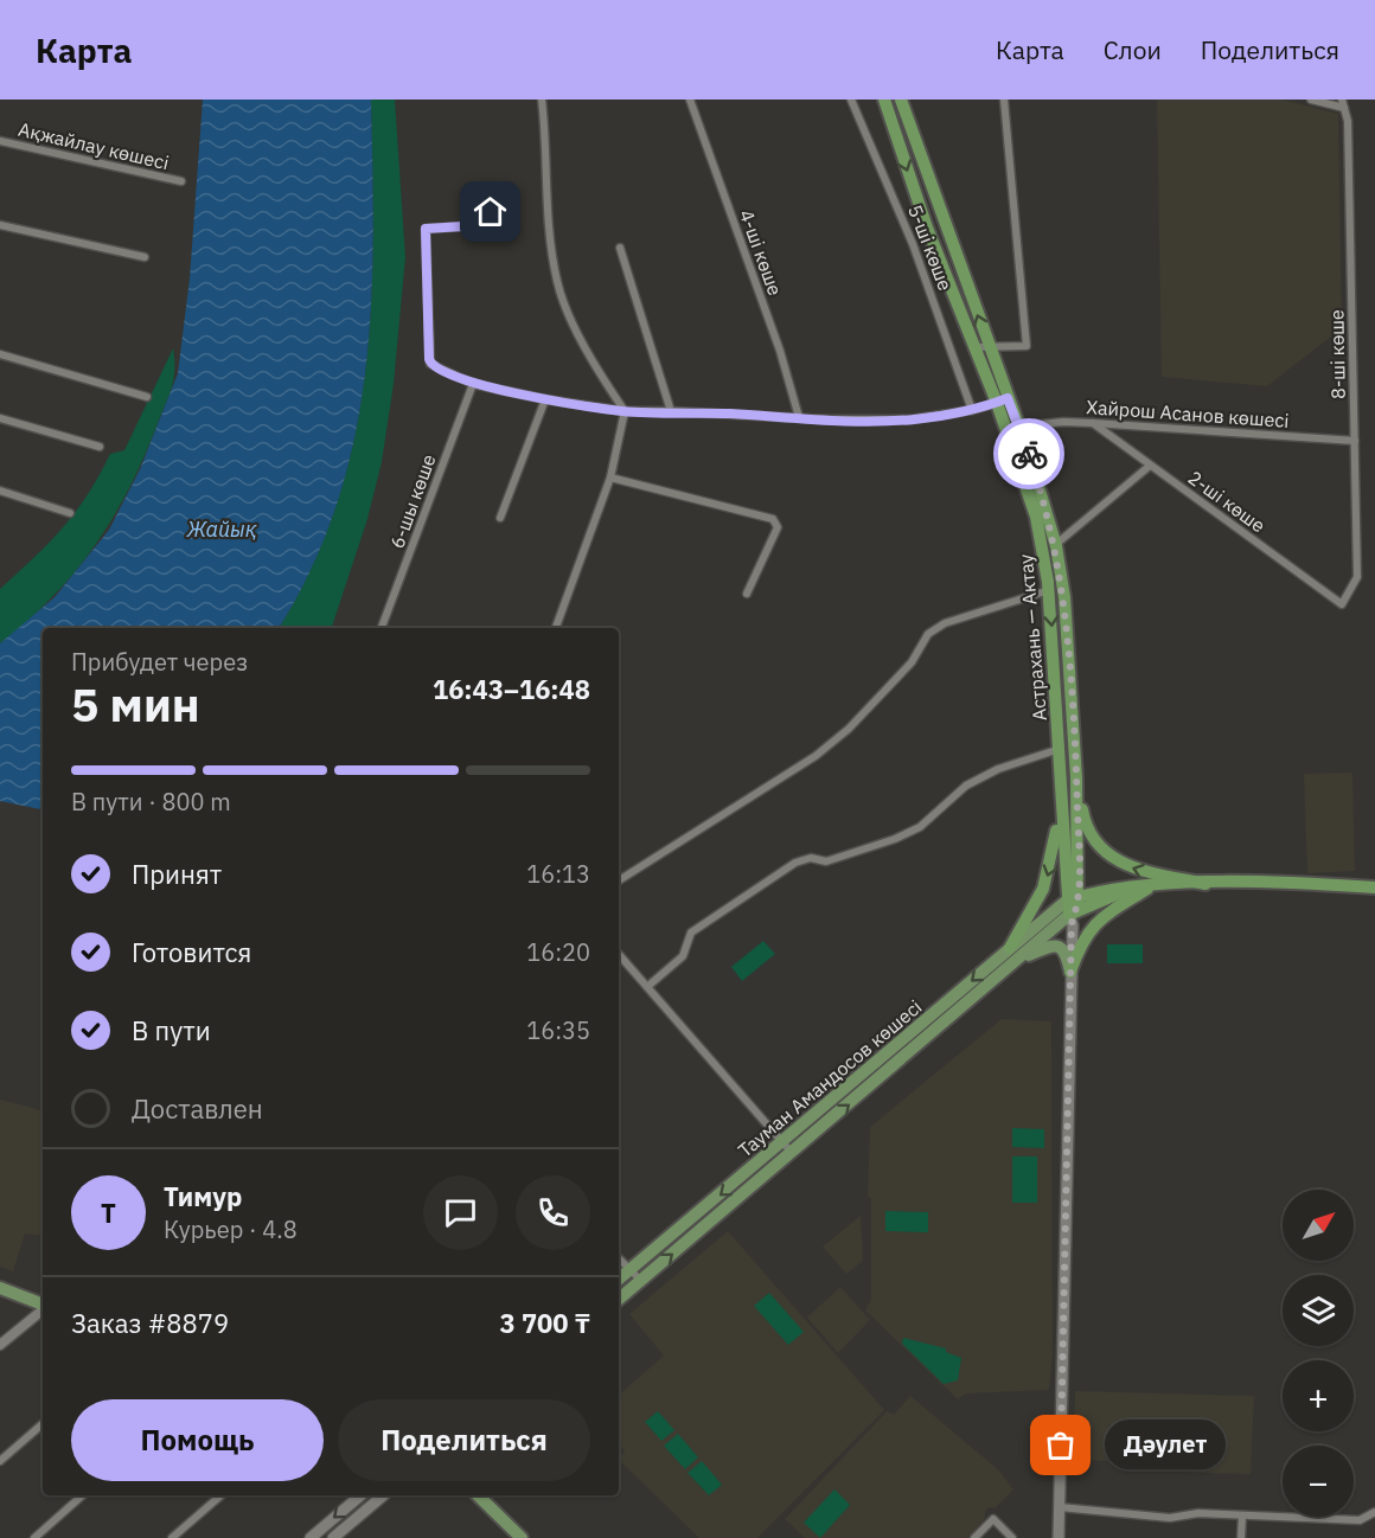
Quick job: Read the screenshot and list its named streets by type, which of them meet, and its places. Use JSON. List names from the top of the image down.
{
  "streets": {
    "highway": ["Астрахань — Актау"],
    "main road": ["Тауман Амандосов көшесі"],
    "street": [
      "Ақжайлау көшесі",
      "5-шi көше",
      "4-шi көше",
      "8-шi көше",
      "Хайрош Асанов көшесі",
      "6-шы көше",
      "2-ші көше"
    ]
  },
  "crossings": [
    ["8-шi көше", "Хайрош Асанов көшесі"],
    ["8-шi көше", "2-ші көше"],
    ["Хайрош Асанов көшесі", "2-ші көше"],
    ["Хайрош Асанов көшесі", "Астрахань — Актау"],
    ["Астрахань — Актау", "Тауман Амандосов көшесі"]
  ],
  "water": ["Жайық"],
  "places": ["Дәулет"],
  "north": "top right",
  "page": {
    "header": "Карта",
    "nav": ["Карта", "Слои", "Поделиться"],
    "heading": ["5 мин", "Прибудет через", "16:43–16:48"],
    "panel": [
      "Тимур",
      "Курьер · 4.8",
      "Заказ #8879",
      "3 700 ₸"
    ],
    "bar": "В пути · 800 m",
    "list": [
      ["Принят", "16:13"],
      ["Готовится", "16:20"],
      ["В пути", "16:35"],
      "Доставлен"
    ],
    "round": "Т",
    "map_buttons": ["+", "−"],
    "buttons": ["Помощь", "Поделиться"],
    "bubble": "Дәулет"
  }
}
